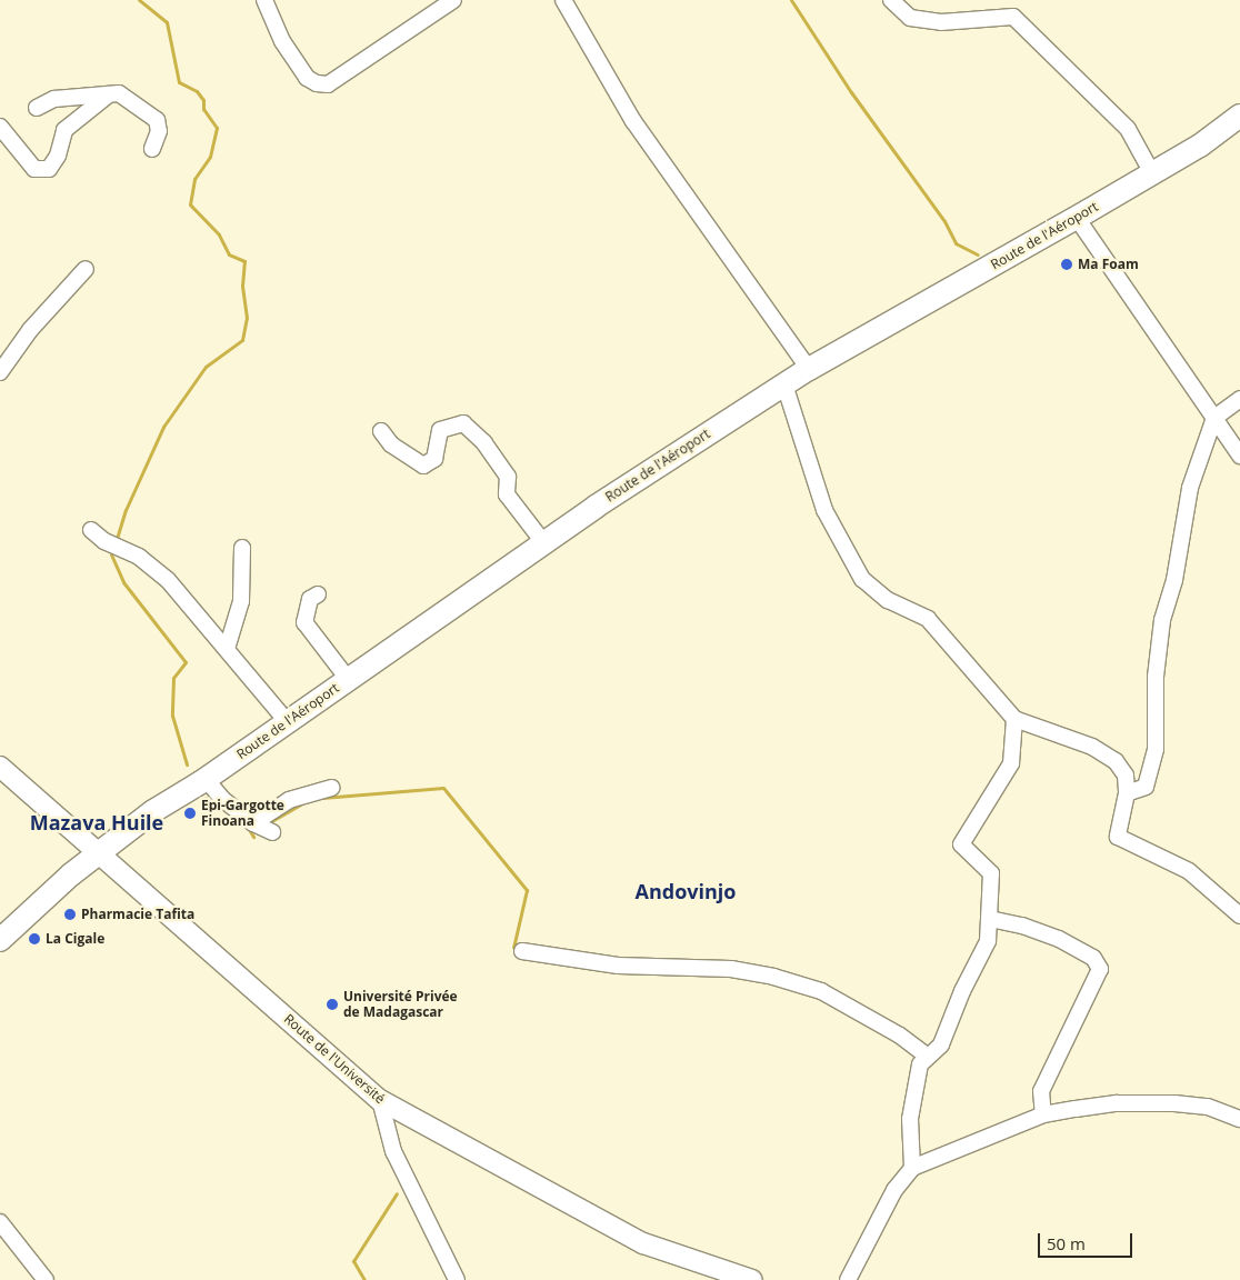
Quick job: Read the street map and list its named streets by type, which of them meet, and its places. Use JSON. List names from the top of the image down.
{
  "streets": {
    "main road": ["Route de l'Aéroport"],
    "street": ["Route de l'Université"]
  },
  "crossings": [
    ["Route de l'Aéroport", "Route de l'Université"]
  ],
  "districts": ["Mazava Huile", "Andovinjo"],
  "places": [
    "Ma Foam",
    "Epi-Gargotte Finoana",
    "Pharmacie Tafita",
    "La Cigale",
    "Université Privée de Madagascar"
  ],
  "scale_bar": "50 m"
}
